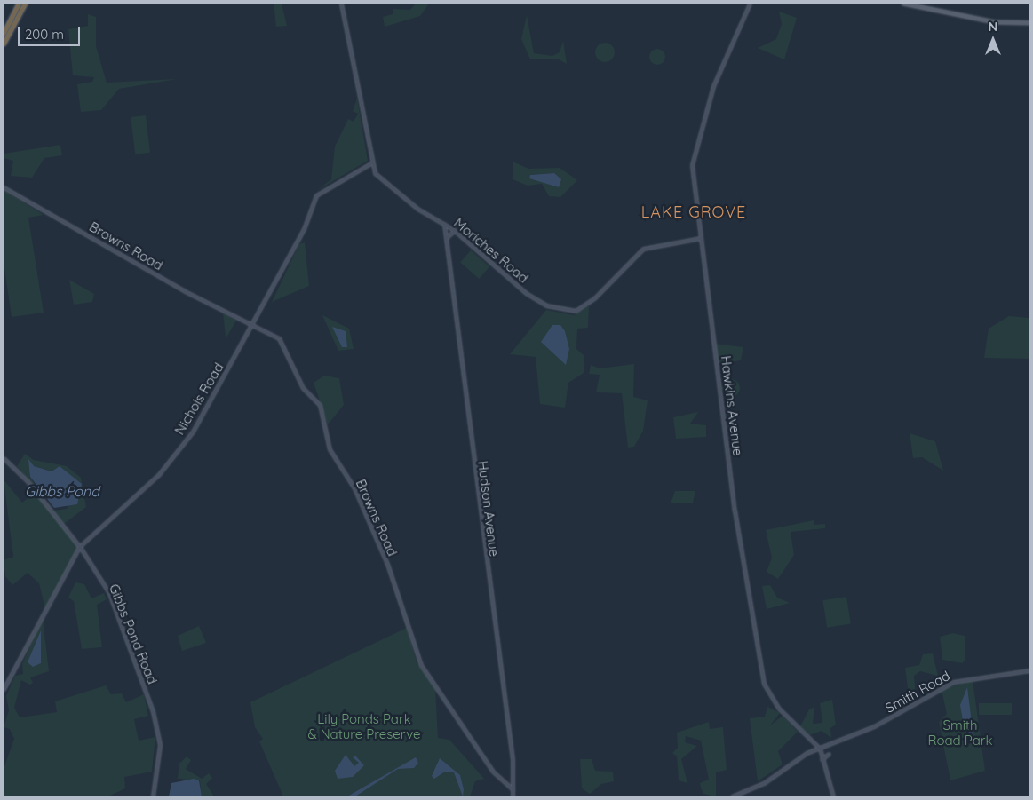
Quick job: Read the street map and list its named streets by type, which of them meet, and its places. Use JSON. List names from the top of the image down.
{
  "streets": {
    "street": [
      "Browns Road",
      "Moriches Road",
      "Nichols Road",
      "Hawkins Avenue",
      "Hudson Avenue",
      "Gibbs Pond Road",
      "Smith Road"
    ]
  },
  "crossings": [
    ["Browns Road", "Nichols Road"],
    ["Browns Road", "Hudson Avenue"],
    ["Moriches Road", "Nichols Road"],
    ["Moriches Road", "Hawkins Avenue"],
    ["Moriches Road", "Hudson Avenue"],
    ["Nichols Road", "Gibbs Pond Road"],
    ["Hawkins Avenue", "Smith Road"]
  ],
  "districts": ["LAKE GROVE"],
  "water": ["Gibbs Pond"],
  "parks": ["Lily Ponds Park & Nature Preserve", "Smith Road Park"],
  "scale_bar": "200 m",
  "north": "top"
}
